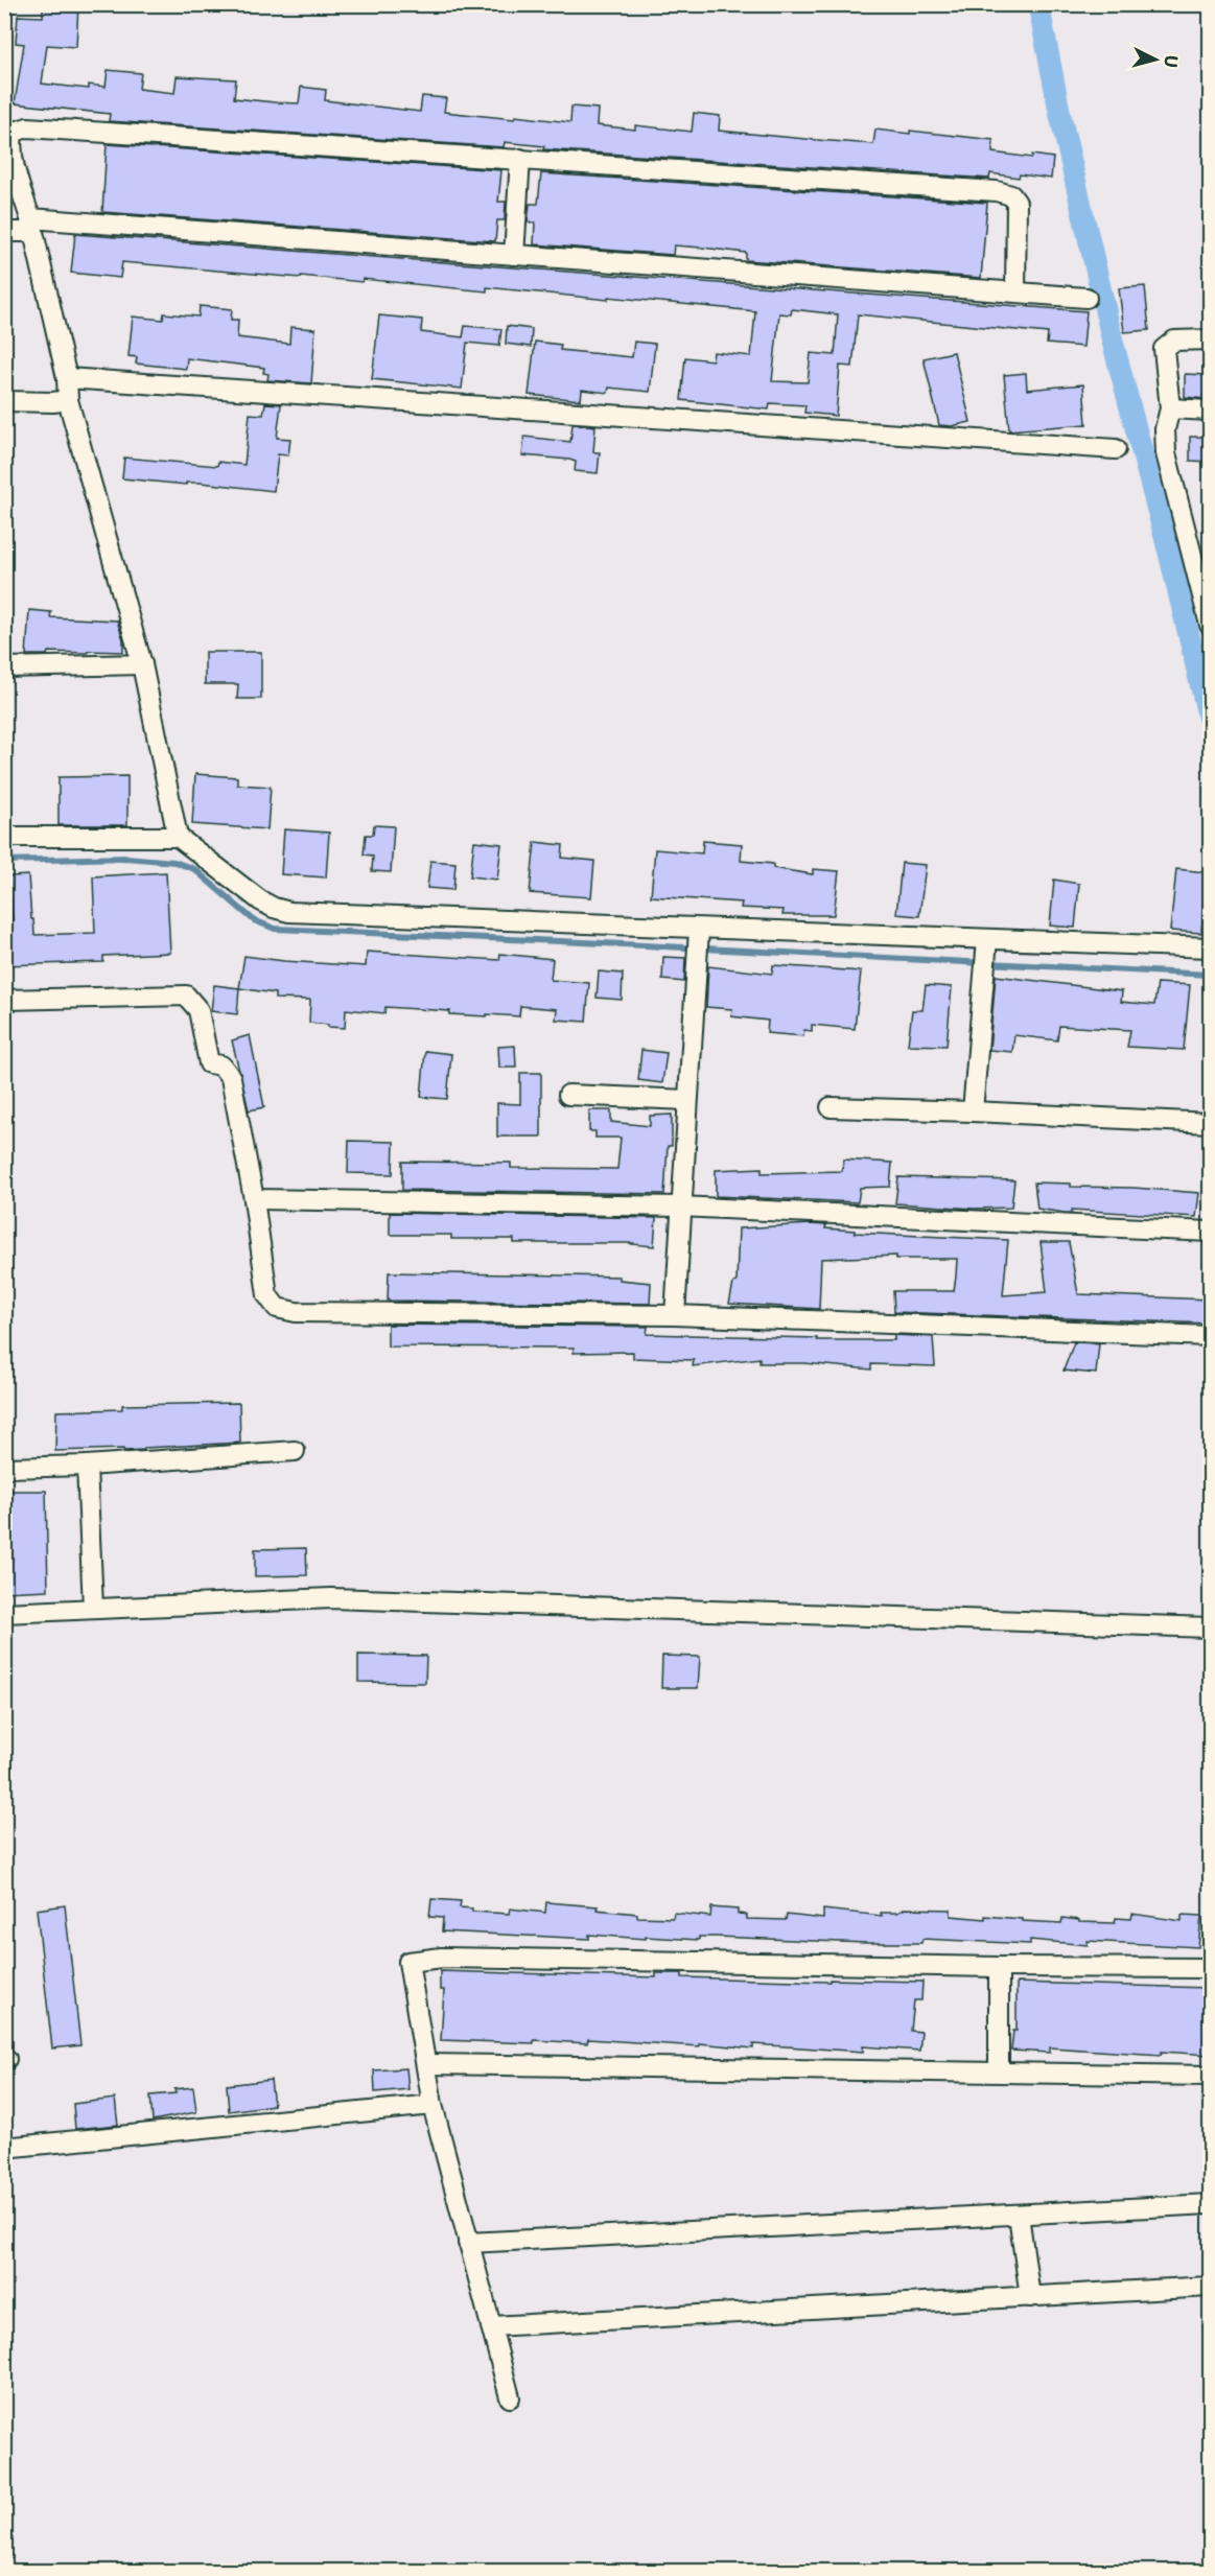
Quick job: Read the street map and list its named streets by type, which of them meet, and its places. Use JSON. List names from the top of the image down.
{
  "north": "right"
}
